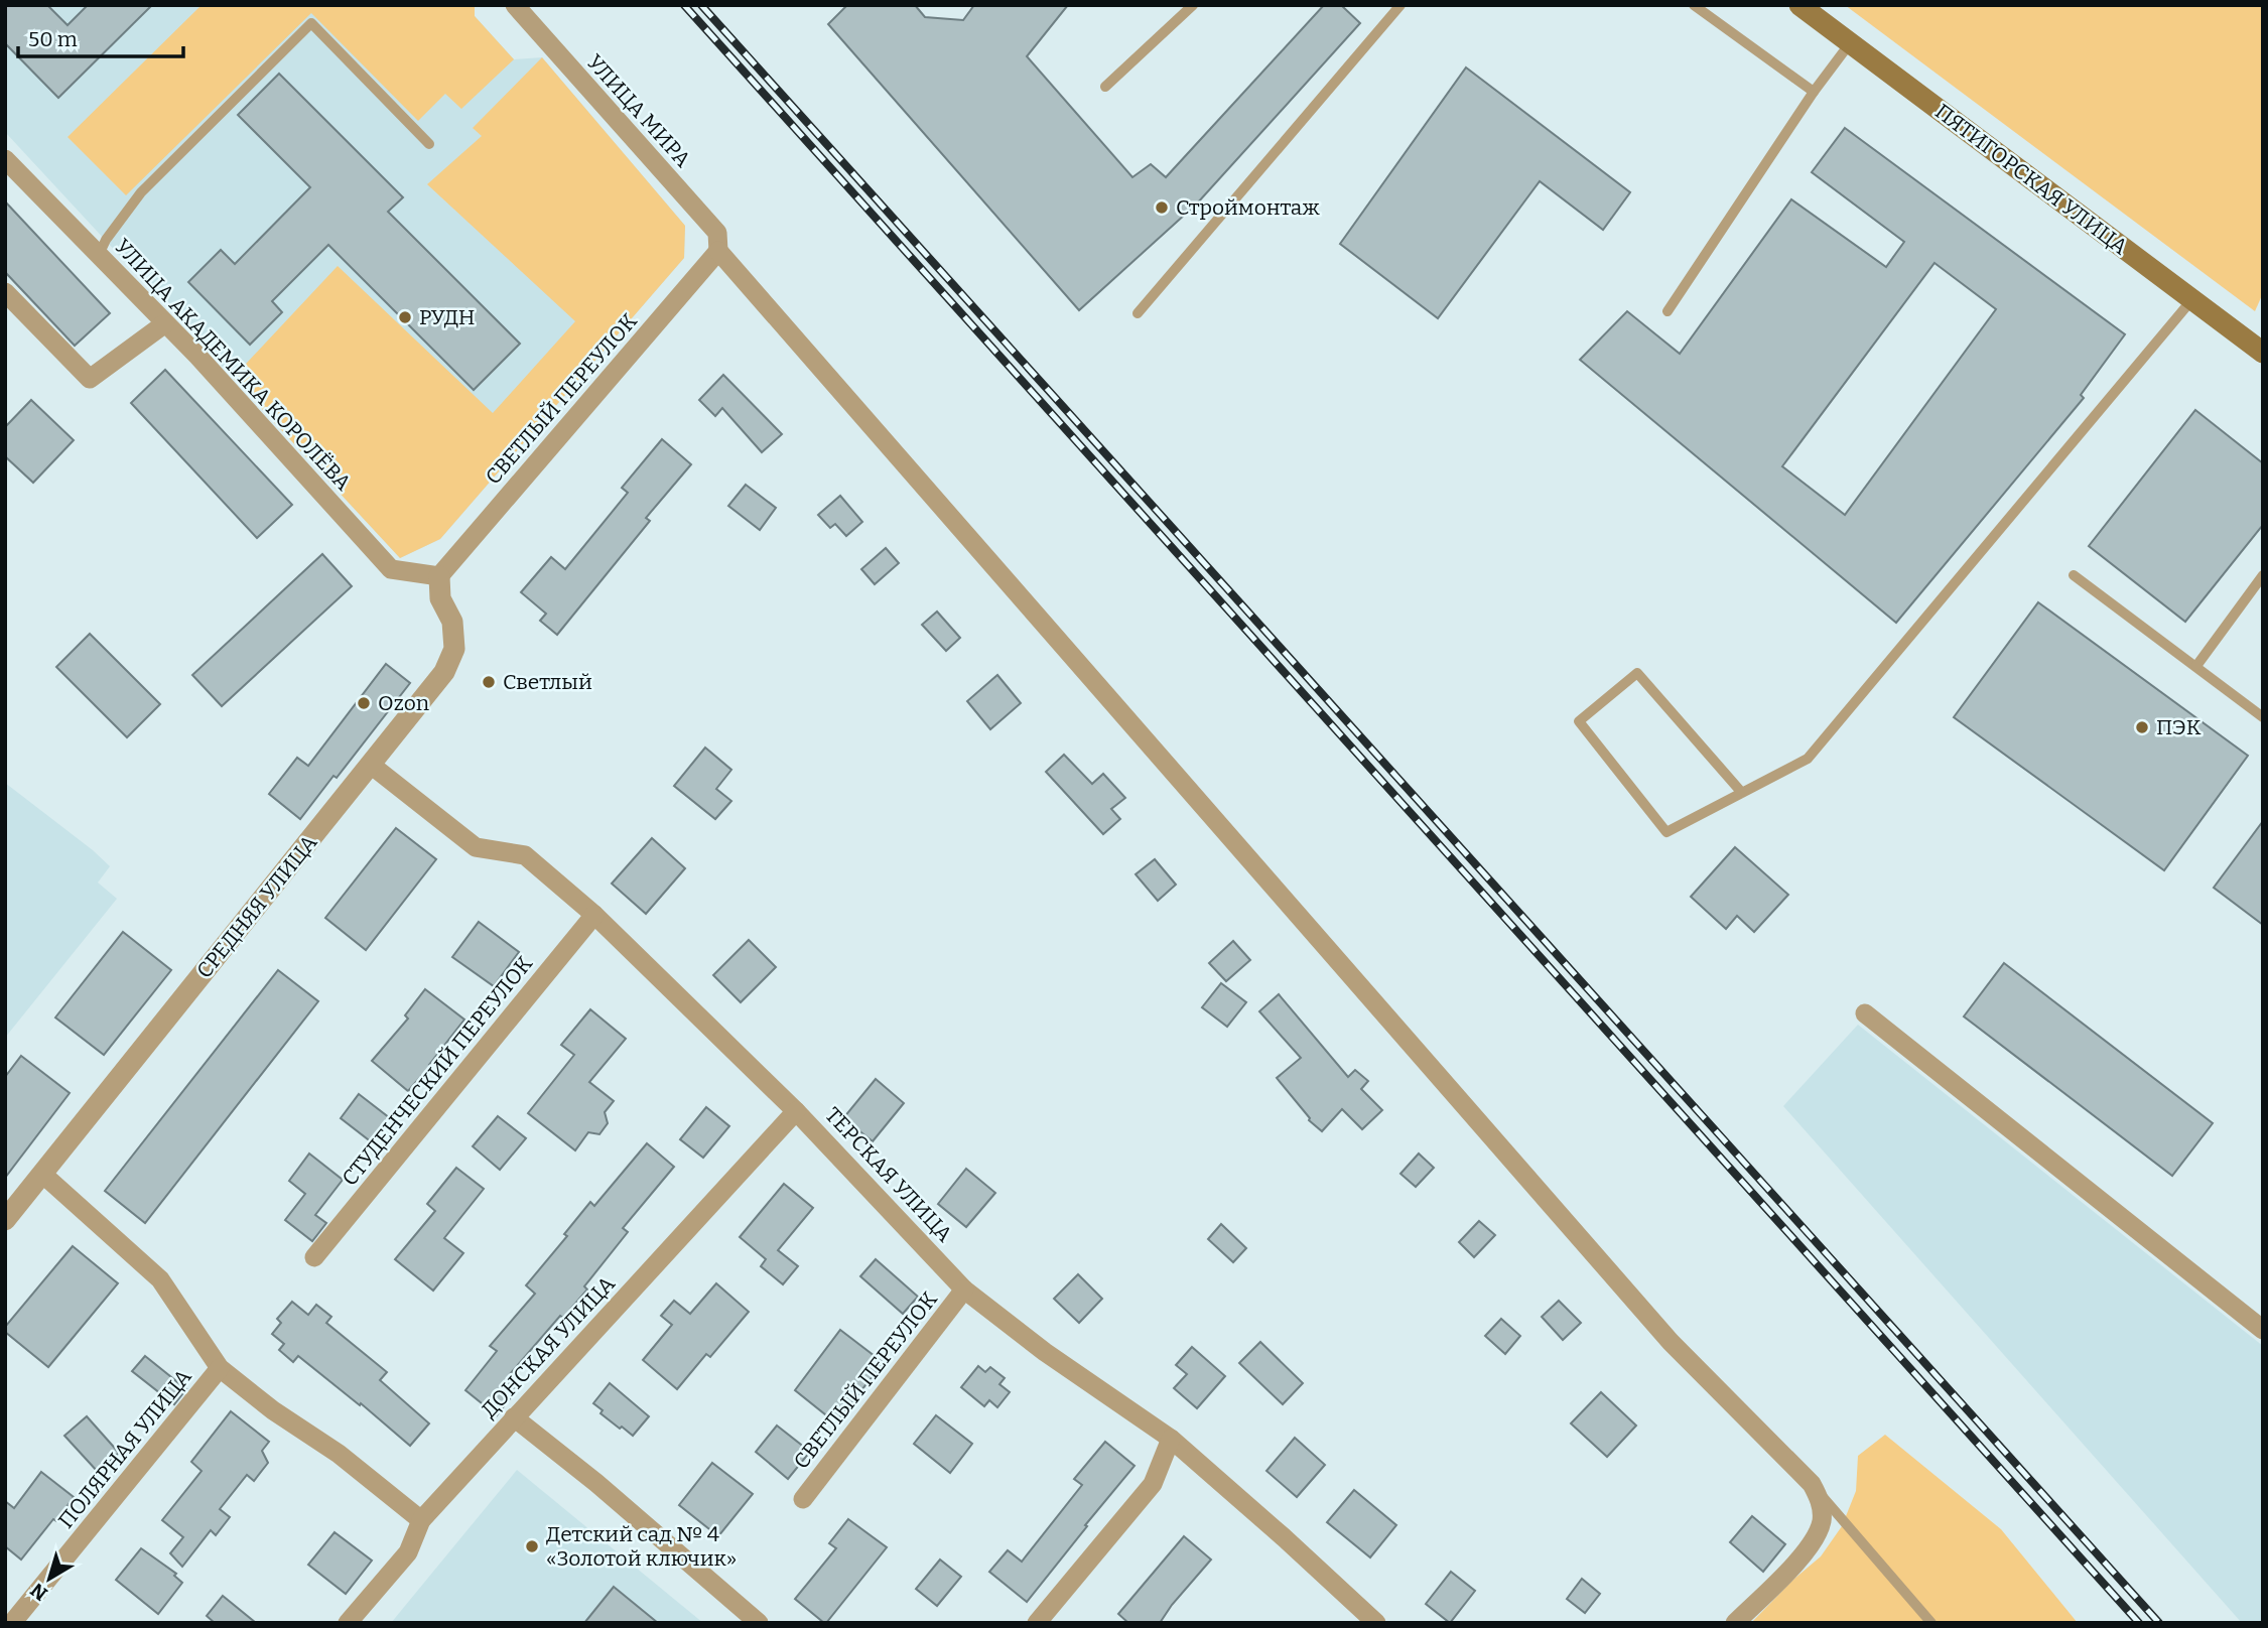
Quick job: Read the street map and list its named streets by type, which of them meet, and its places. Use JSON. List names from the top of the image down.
{
  "streets": {
    "main road": ["ПЯТИГОРСКАЯ УЛИЦА"],
    "street": [
      "УЛИЦА МИРА",
      "УЛИЦА АКАДЕМИКА КОРОЛЁВА",
      "СВЕТЛЫЙ ПЕРЕУЛОК",
      "СРЕДНЯЯ УЛИЦА",
      "СТУДЕНЧЕСКИЙ ПЕРЕУЛОК",
      "ТЕРСКАЯ УЛИЦА",
      "ДОНСКАЯ УЛИЦА",
      "ПОЛЯРНАЯ УЛИЦА"
    ]
  },
  "crossings": [
    ["УЛИЦА МИРА", "СВЕТЛЫЙ ПЕРЕУЛОК"],
    ["УЛИЦА АКАДЕМИКА КОРОЛЁВА", "СВЕТЛЫЙ ПЕРЕУЛОК"],
    ["УЛИЦА АКАДЕМИКА КОРОЛЁВА", "СРЕДНЯЯ УЛИЦА"],
    ["СВЕТЛЫЙ ПЕРЕУЛОК", "СРЕДНЯЯ УЛИЦА"],
    ["СВЕТЛЫЙ ПЕРЕУЛОК", "ТЕРСКАЯ УЛИЦА"],
    ["СРЕДНЯЯ УЛИЦА", "ТЕРСКАЯ УЛИЦА"],
    ["СТУДЕНЧЕСКИЙ ПЕРЕУЛОК", "ТЕРСКАЯ УЛИЦА"],
    ["ТЕРСКАЯ УЛИЦА", "ДОНСКАЯ УЛИЦА"]
  ],
  "places": [
    "Строймонтаж",
    "РУДН",
    "Светлый",
    "Ozon",
    "ПЭК",
    "Детский сад № 4 «Золотой ключик»"
  ],
  "scale_bar": "50 m",
  "north": "bottom left"
}
